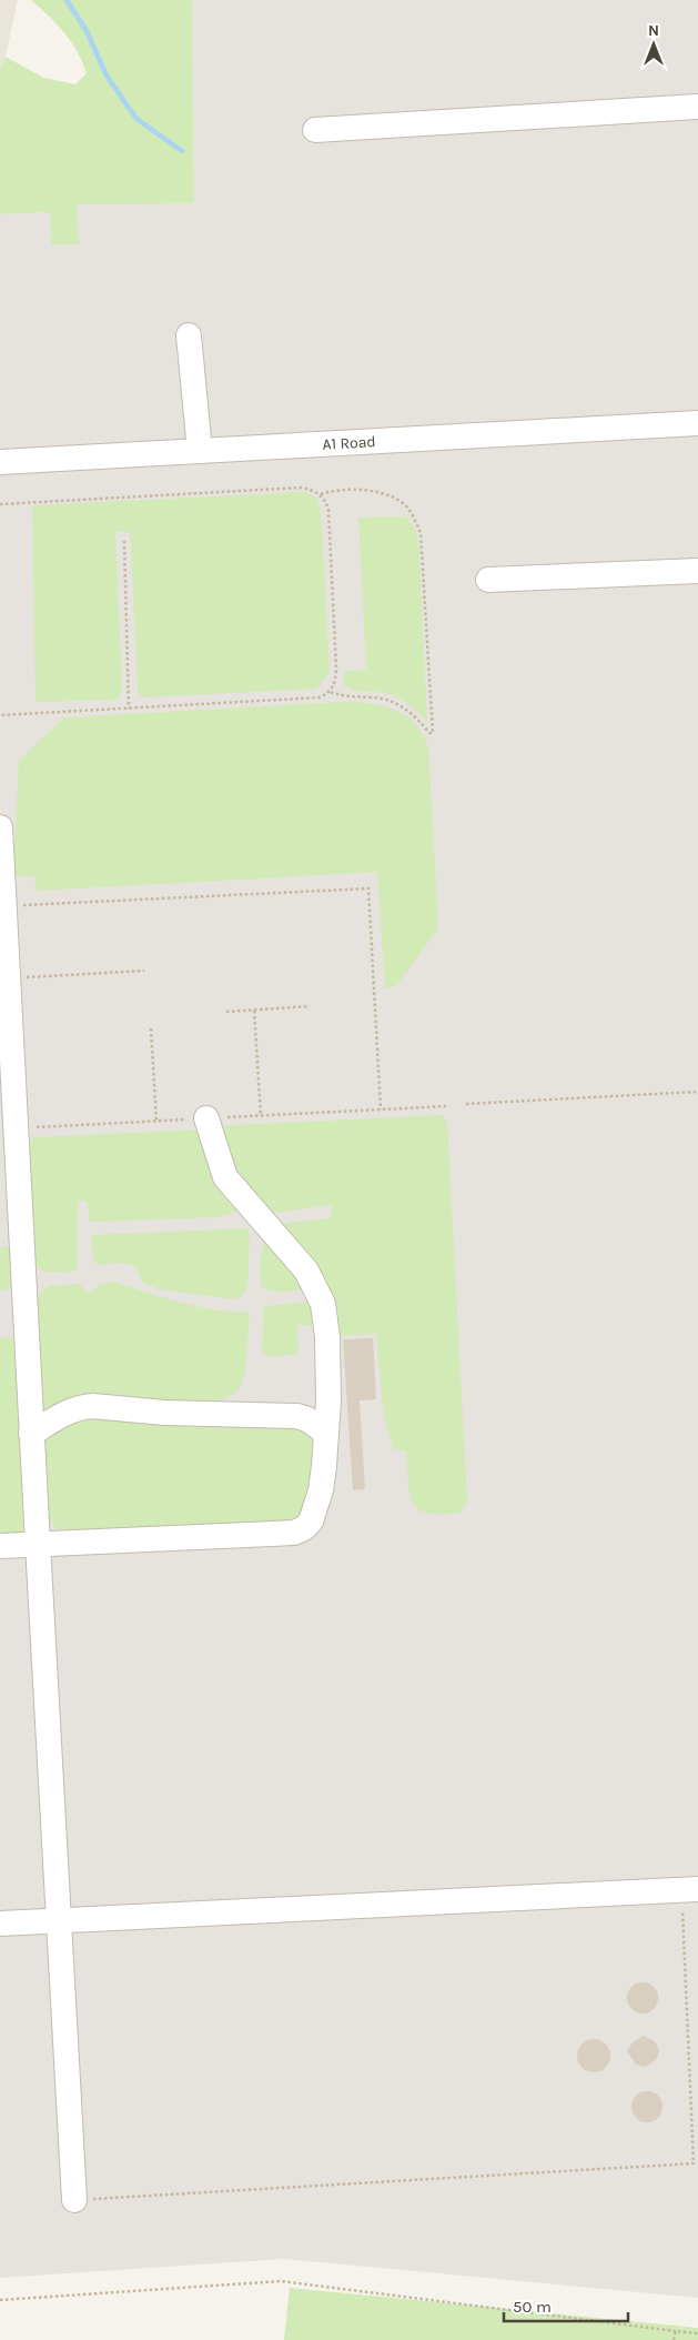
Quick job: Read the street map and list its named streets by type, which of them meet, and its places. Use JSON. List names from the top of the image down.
{
  "streets": {
    "lane": ["A1 Road"]
  },
  "scale_bar": "50 m",
  "north": "top"
}
